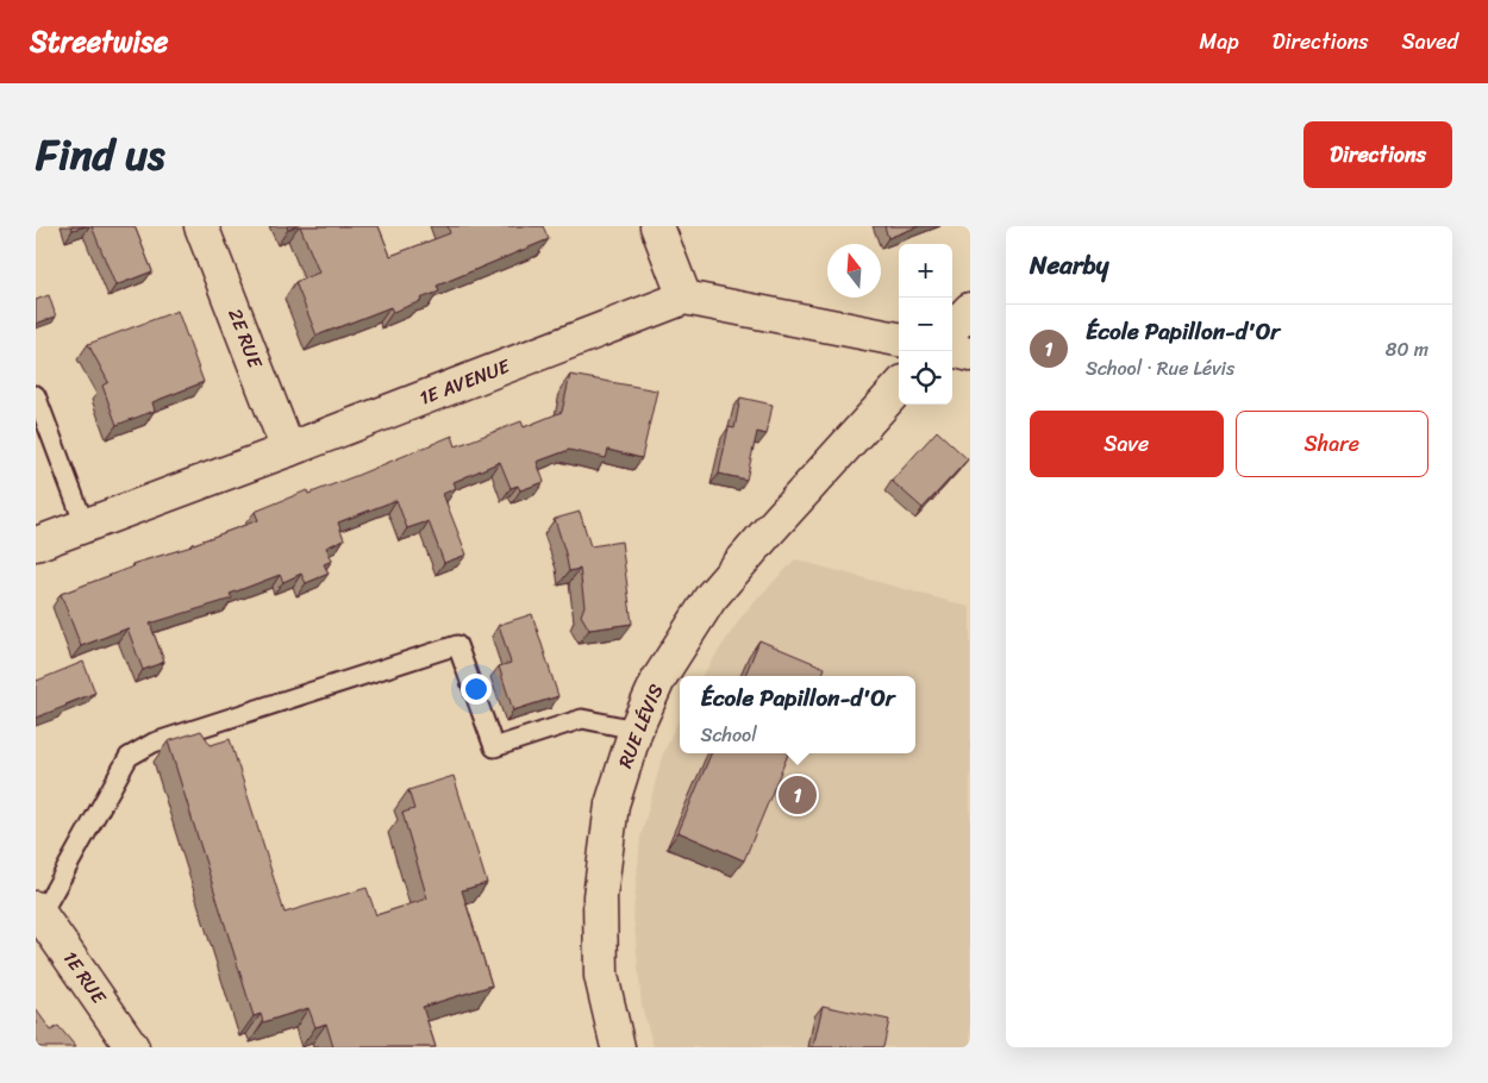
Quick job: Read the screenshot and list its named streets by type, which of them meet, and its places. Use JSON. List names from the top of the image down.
{
  "streets": {
    "street": [
      "2E RUE",
      "1E AVENUE",
      "RUE LÉVIS",
      "1E RUE"
    ]
  },
  "crossings": [
    ["2E RUE", "1E AVENUE"]
  ],
  "north": "top",
  "page": {
    "header": "Streetwise",
    "nav": ["Map", "Directions", "Saved"],
    "title": "Find us",
    "buttons": [
      "Directions",
      ["Save", "Share"]
    ],
    "heading": "Nearby",
    "map_buttons": ["+", "−"],
    "list": [
      {
        "mark": "1",
        "name": "École Papillon-d'Or",
        "note": "School · Rue Lévis",
        "value": "80 m"
      }
    ],
    "popup": ["École Papillon-d'Or", "School"],
    "pins": "1"
  }
}
